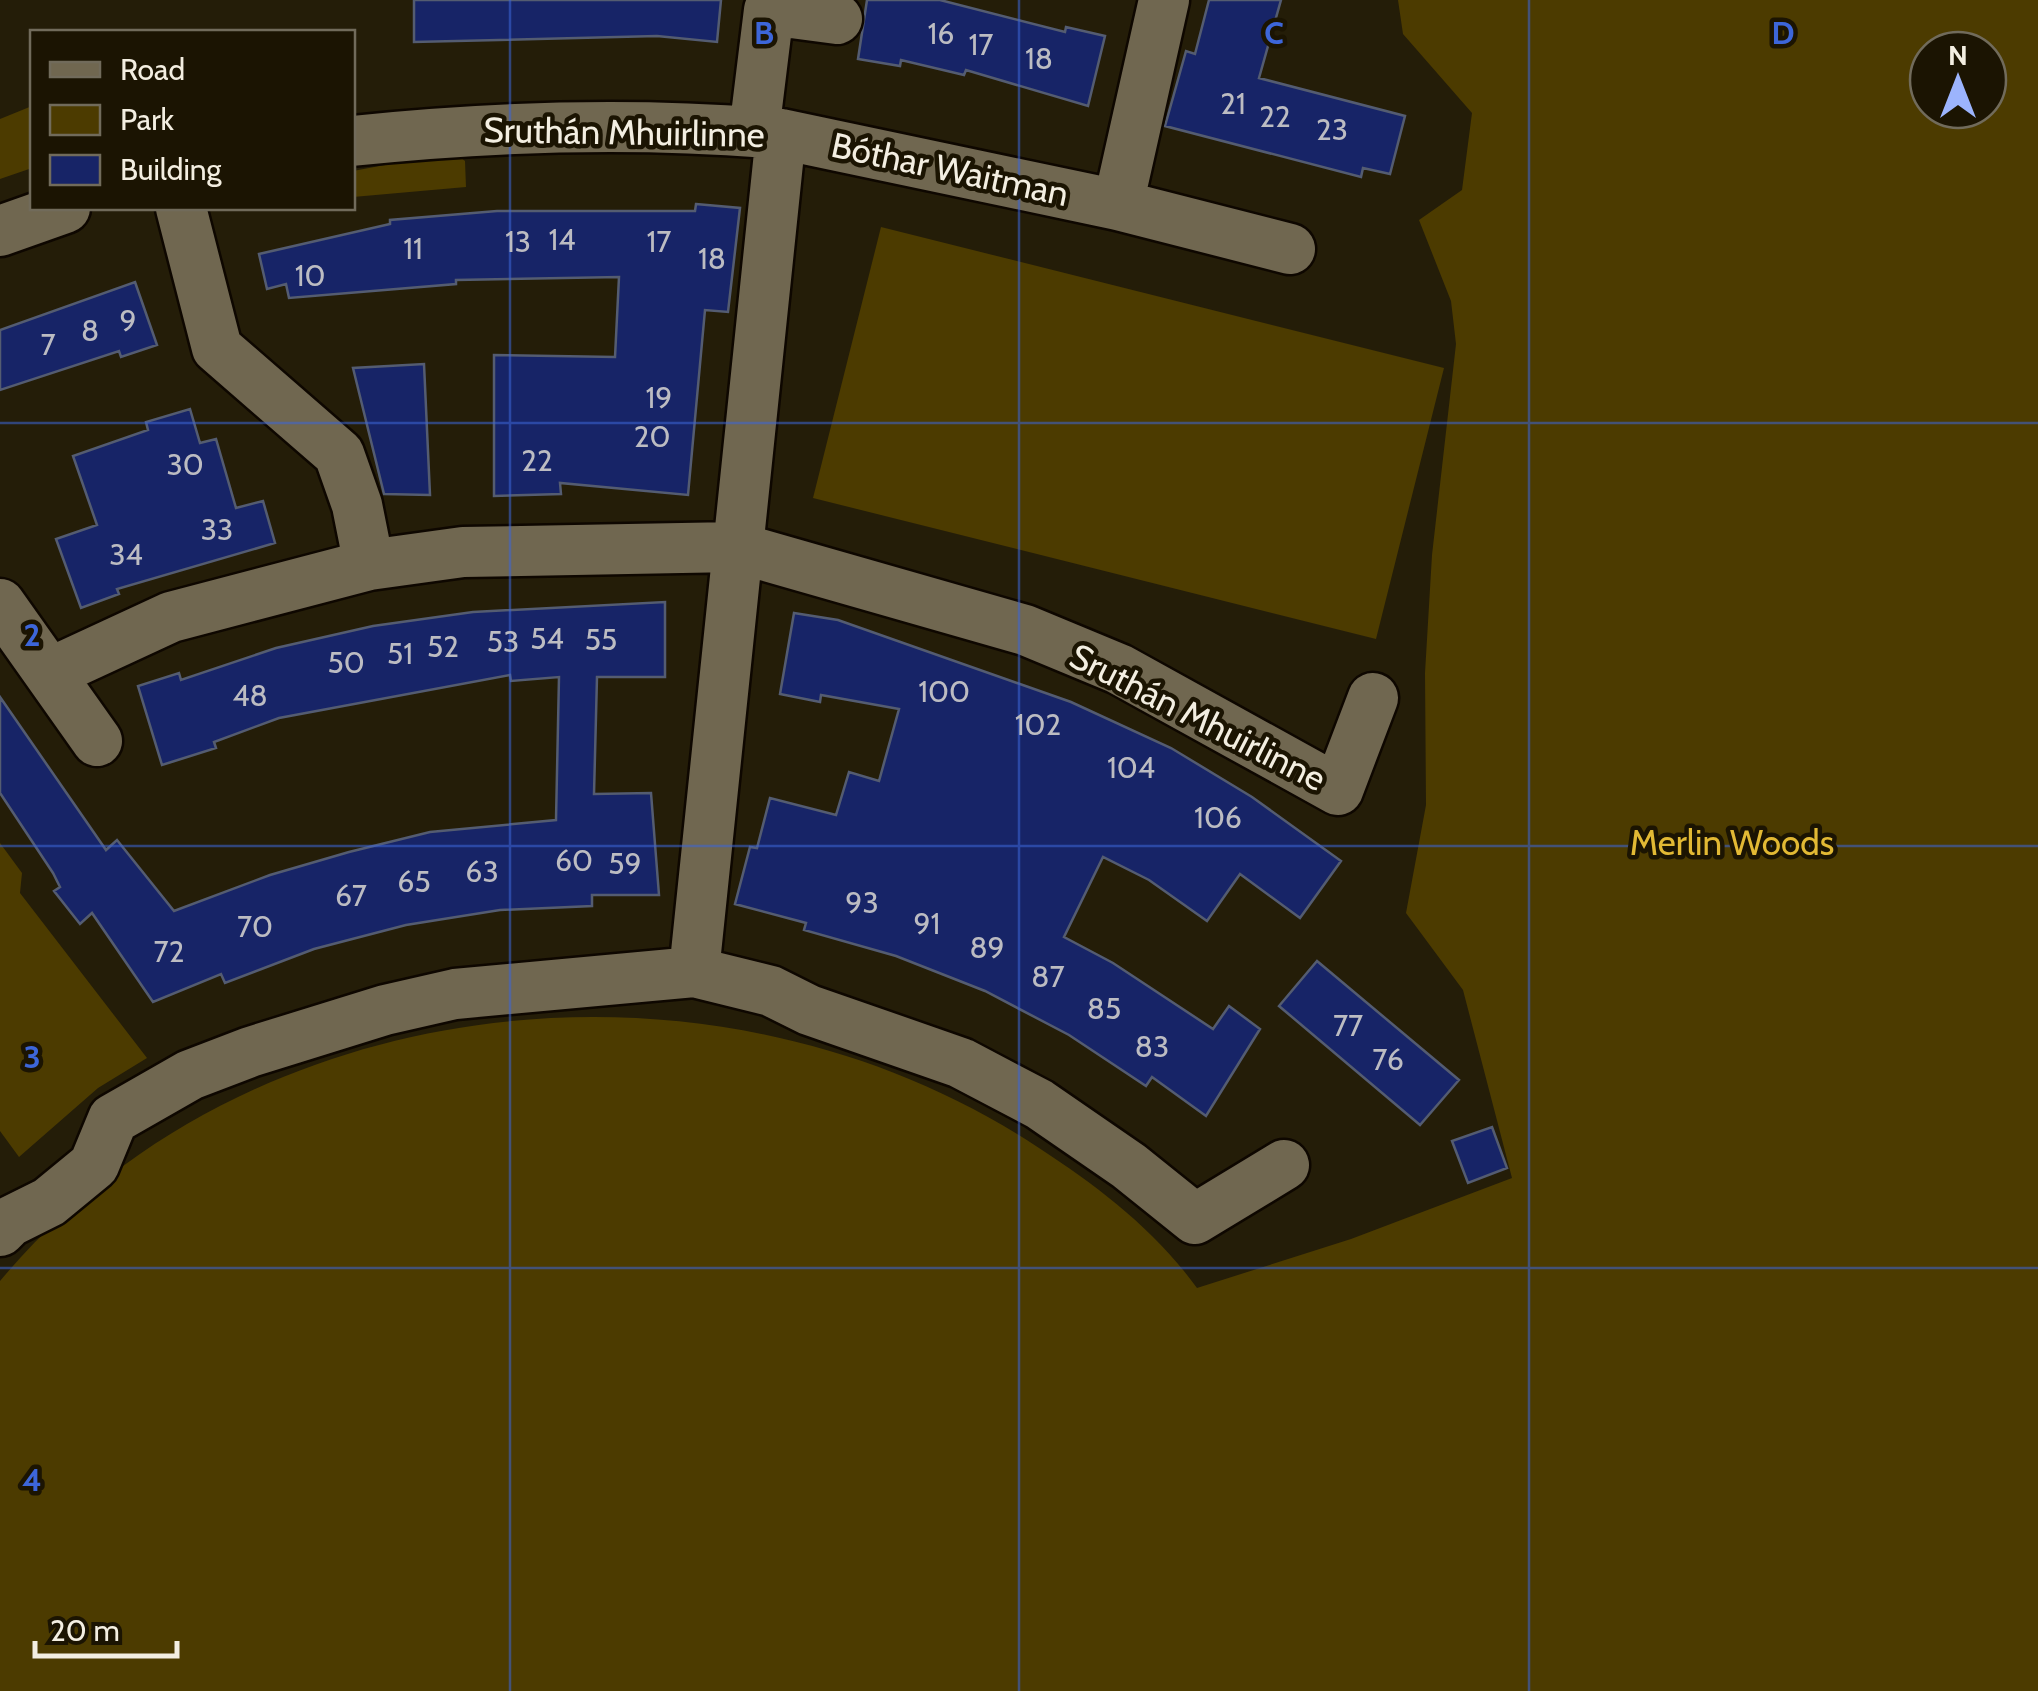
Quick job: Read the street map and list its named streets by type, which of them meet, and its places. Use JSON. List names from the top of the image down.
{
  "streets": {
    "street": ["Sruthán Mhuirlinne", "Bóthar Waitman"]
  },
  "crossings": [
    ["Sruthán Mhuirlinne", "Bóthar Waitman"]
  ],
  "parks": ["Merlin Woods"],
  "house_numbers": [
    "16",
    "17",
    "18",
    "21",
    "22",
    "23",
    "14",
    "13",
    "17",
    "11",
    "18",
    "10",
    "9",
    "8",
    "7",
    "19",
    "20",
    "22",
    "30",
    "33",
    "34",
    "54",
    "55",
    "53",
    "52",
    "51",
    "50",
    "100",
    "48",
    "102",
    "104",
    "106",
    "60",
    "59",
    "63",
    "65",
    "67",
    "93",
    "91",
    "70",
    "89",
    "72",
    "87",
    "85",
    "77",
    "83",
    "76"
  ],
  "legend": ["Road", "Park", "Building"],
  "scale_bar": "20 m",
  "north": "top",
  "grid": {
    "columns": ["B", "C", "D"],
    "rows": ["2", "3", "4"]
  }
}
